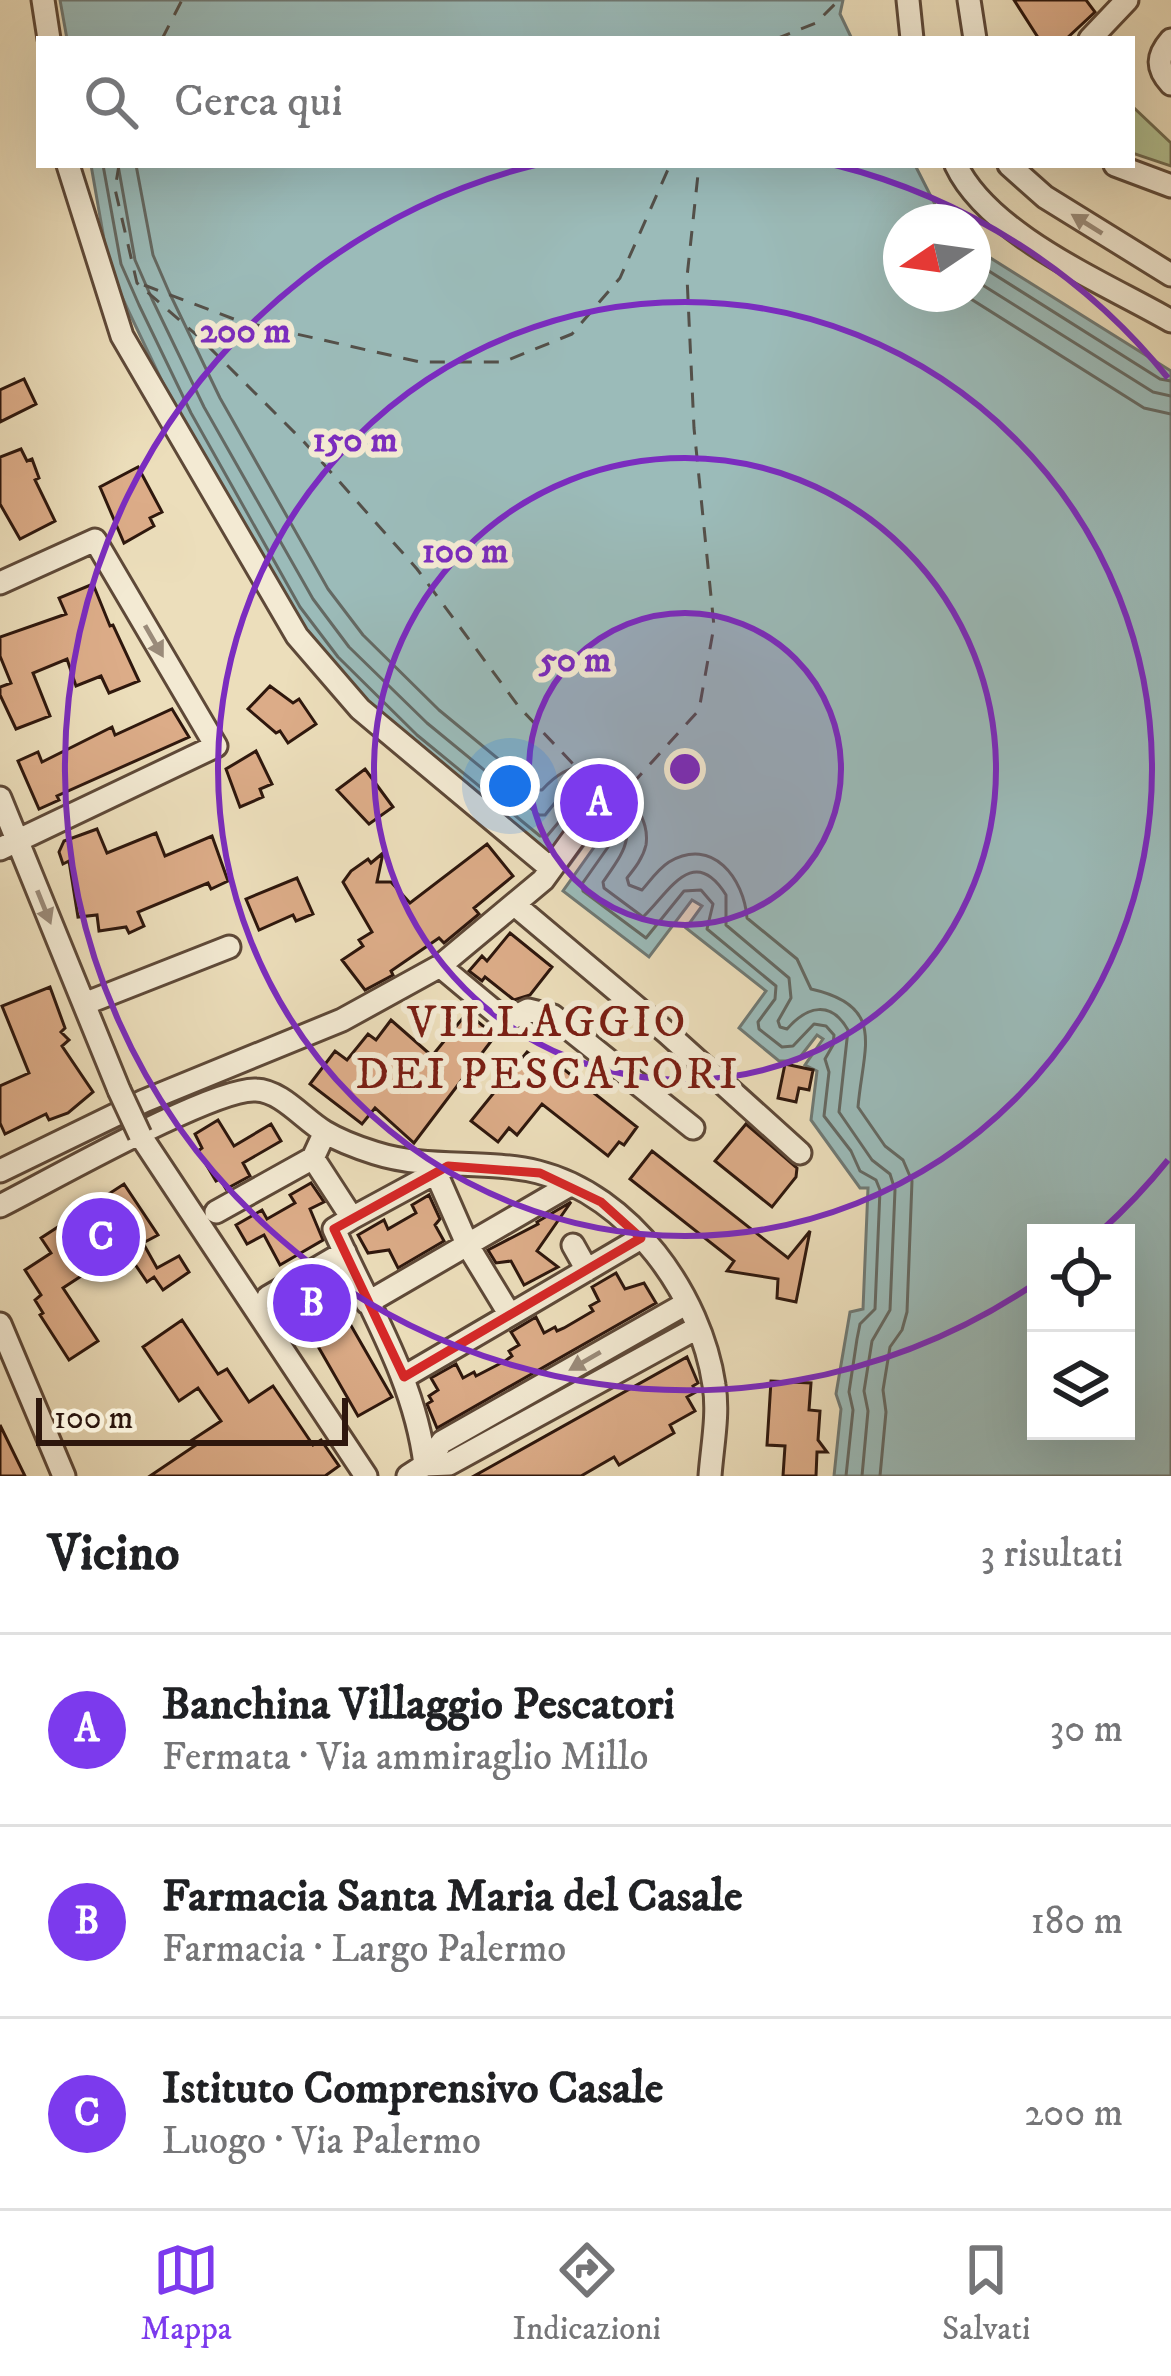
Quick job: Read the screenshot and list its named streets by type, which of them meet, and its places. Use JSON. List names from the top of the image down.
{
  "districts": ["VILLAGGIO DEI PESCATORI"],
  "scale_bar": "100 m",
  "north": "left",
  "page": {
    "search": "Cerca qui",
    "pins": ["A", "C", "B"],
    "scale": "100 m",
    "heading": ["Vicino", "3 risultati"],
    "list": [
      {
        "mark": "A",
        "name": "Banchina Villaggio Pescatori",
        "note": "Fermata · Via ammiraglio Millo",
        "value": "30 m"
      },
      {
        "mark": "B",
        "name": "Farmacia Santa Maria del Casale",
        "note": "Farmacia · Largo Palermo",
        "value": "180 m"
      },
      {
        "mark": "C",
        "name": "Istituto Comprensivo Casale",
        "note": "Luogo · Via Palermo",
        "value": "200 m"
      }
    ],
    "nav": ["Mappa", "Indicazioni", "Salvati"]
  },
  "rings": [
    "200 m",
    "150 m",
    "100 m",
    "50 m"
  ]
}
